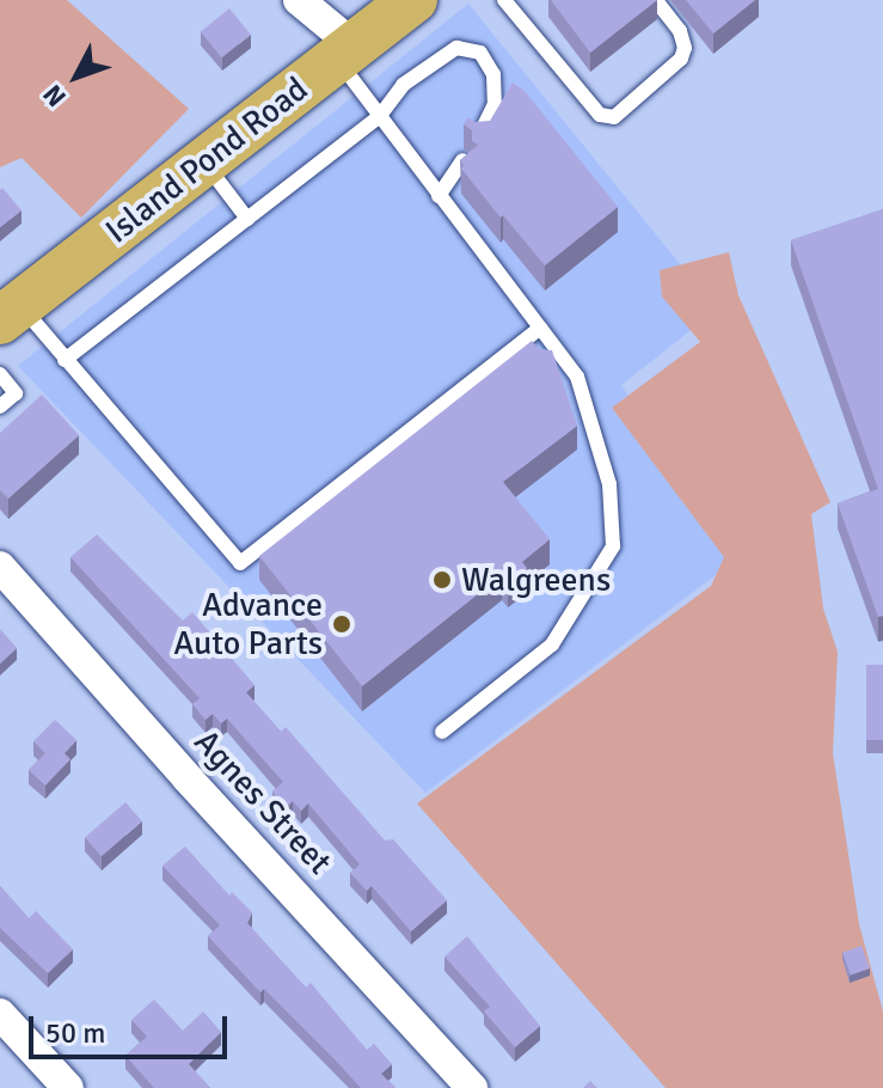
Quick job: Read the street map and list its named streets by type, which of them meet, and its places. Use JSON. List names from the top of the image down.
{
  "streets": {
    "main road": ["Island Pond Road"],
    "street": ["Agnes Street"]
  },
  "places": ["Walgreens", "Advance Auto Parts"],
  "scale_bar": "50 m",
  "north": "bottom left"
}
